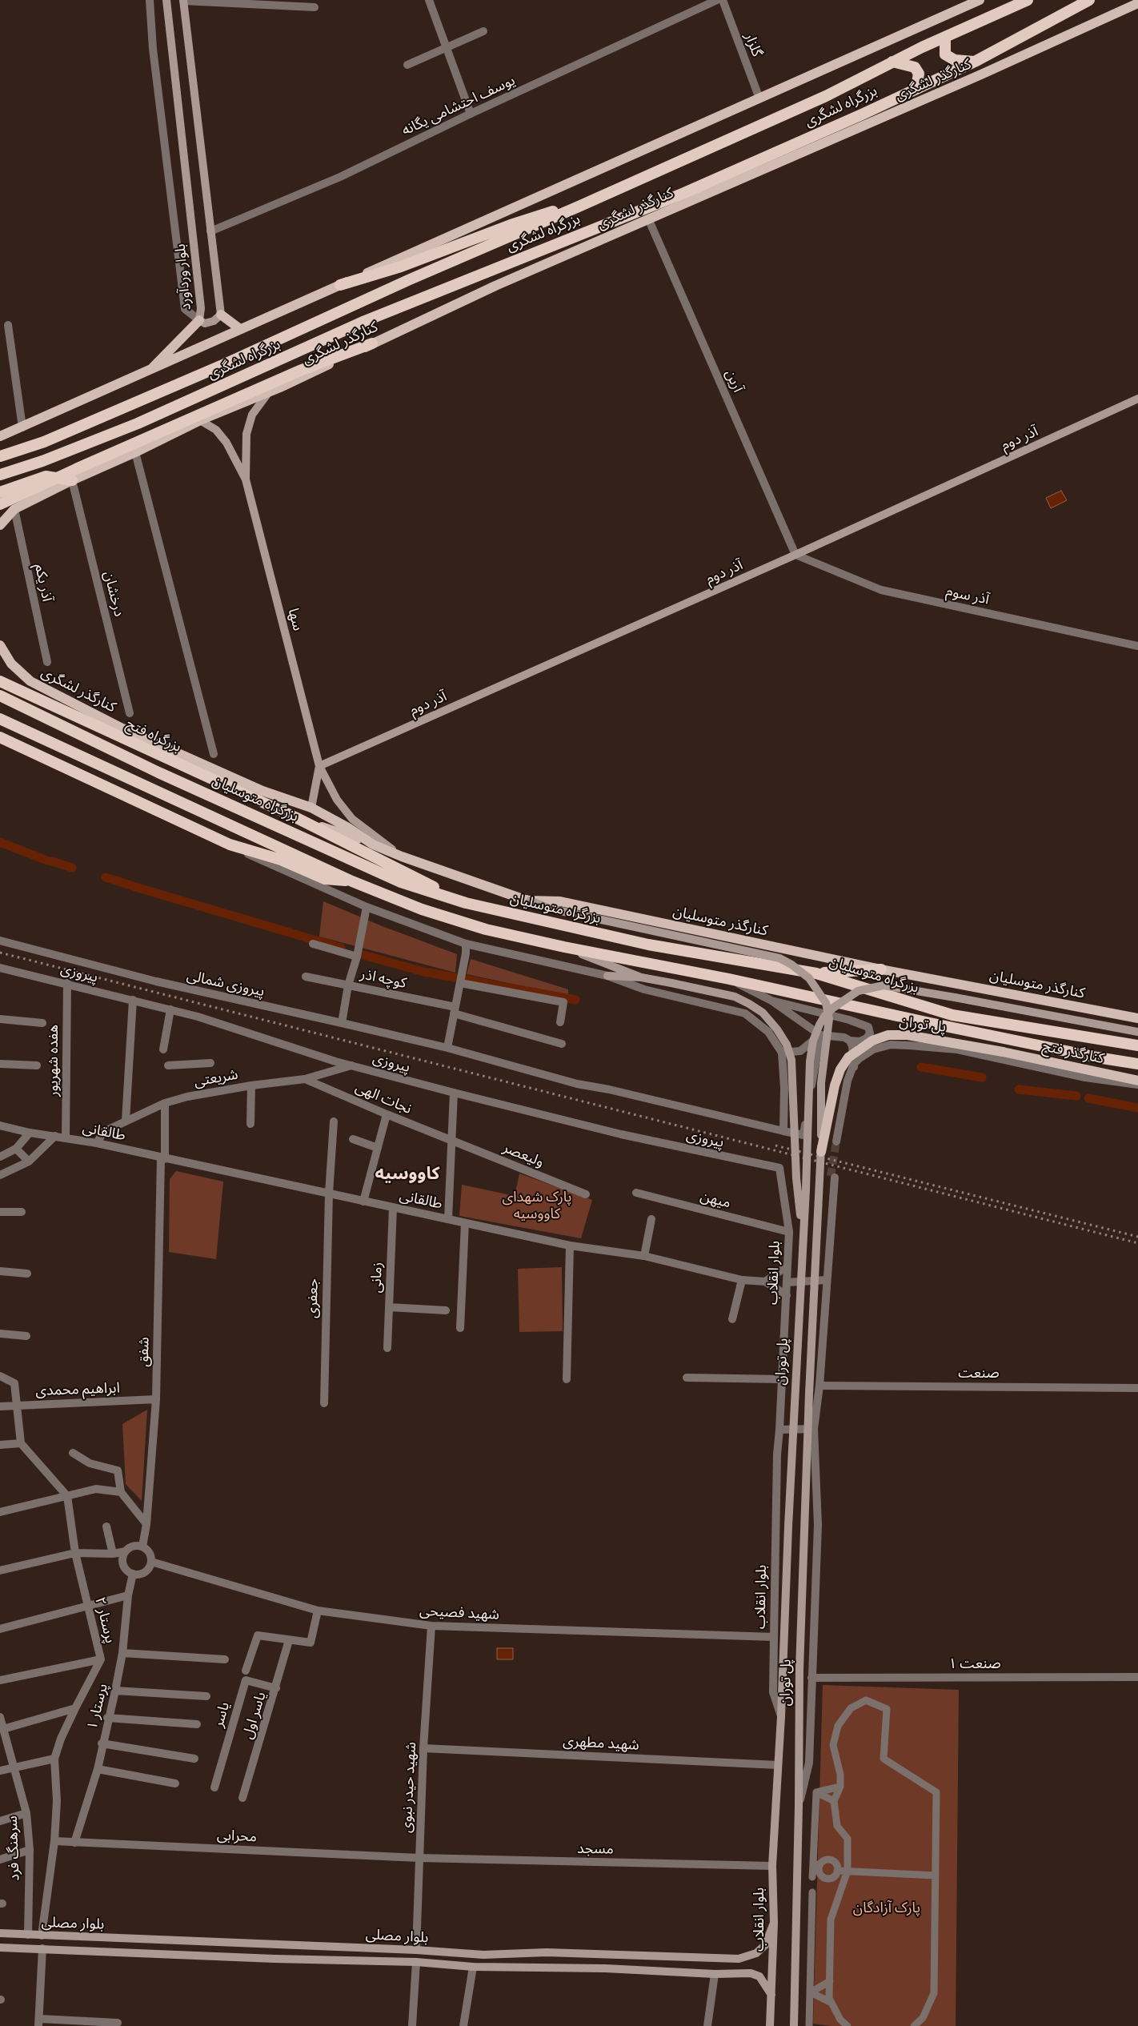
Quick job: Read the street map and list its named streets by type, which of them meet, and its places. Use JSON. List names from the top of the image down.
{
  "streets": {
    "highway": ["بزرگراه لشگری", "بزرگراه فتح", "بزرگراه متوسلیان"],
    "main road": [
      "کنارگذر لشگری",
      "بلوار وردآورد",
      "آذر دوم",
      "سها",
      "کنارگذر متوسلیان",
      "پل توران",
      "کنارگذر فتح",
      "بلوار انقلاب",
      "بلوار مصلی"
    ],
    "street": [
      "گلزار",
      "یوسف احتشامی یگانه",
      "آرین",
      "آذر یکم",
      "درخشان",
      "آذر سوم",
      "پیروزی",
      "کوچه اذر",
      "پیروزی شمالی",
      "هفده شهریور",
      "شریعتی",
      "نجات الهی",
      "طالقانی",
      "ولیعصر",
      "میهن",
      "زمانی",
      "جعفری",
      "شفق",
      "صنعت",
      "ابراهیم محمدی",
      "شهید فصیحی",
      "پرستار ۲",
      "صنعت ۱",
      "پرستار ۱",
      "یاسر",
      "یاسر اول",
      "شهید مطهری",
      "شهید حیدر نبوی",
      "محرابی",
      "سرهنگ فرد",
      "مسجد"
    ]
  },
  "crossings": [
    ["کنارگذر لشگری", "آرین"],
    ["کنارگذر لشگری", "آذر یکم"],
    ["کنارگذر لشگری", "درخشان"],
    ["کنارگذر لشگری", "سها"],
    ["کنارگذر لشگری", "کنارگذر متوسلیان"],
    ["آرین", "آذر دوم"],
    ["آرین", "آذر سوم"],
    ["آذر دوم", "آذر سوم"],
    ["آذر دوم", "سها"],
    ["سها", "کنارگذر متوسلیان"],
    ["بزرگراه فتح", "بزرگراه متوسلیان"],
    ["کنارگذر متوسلیان", "پل توران"],
    ["پیروزی", "هفده شهریور"],
    ["پیروزی", "شریعتی"],
    ["پیروزی", "بلوار انقلاب"],
    ["پل توران", "کنارگذر فتح"],
    ["پل توران", "بلوار انقلاب"],
    ["هفده شهریور", "طالقانی"],
    ["شریعتی", "نجات الهی"],
    ["شریعتی", "طالقانی"],
    ["شریعتی", "شفق"],
    ["نجات الهی", "ولیعصر"],
    ["طالقانی", "بلوار انقلاب"],
    ["طالقانی", "زمانی"],
    ["طالقانی", "جعفری"],
    ["طالقانی", "شفق"],
    ["میهن", "بلوار انقلاب"],
    ["بلوار انقلاب", "شهید فصیحی"],
    ["بلوار انقلاب", "شهید مطهری"],
    ["بلوار انقلاب", "مسجد"],
    ["بلوار انقلاب", "بلوار مصلی"],
    ["شفق", "ابراهیم محمدی"],
    ["شفق", "شهید فصیحی"],
    ["شفق", "پرستار ۱"],
    ["شهید فصیحی", "پرستار ۱"],
    ["شهید فصیحی", "شهید حیدر نبوی"],
    ["پرستار ۲", "محرابی"],
    ["پرستار ۲", "بلوار مصلی"],
    ["پرستار ۱", "محرابی"],
    ["یاسر", "یاسر اول"],
    ["شهید مطهری", "شهید حیدر نبوی"],
    ["شهید حیدر نبوی", "محرابی"],
    ["شهید حیدر نبوی", "مسجد"],
    ["شهید حیدر نبوی", "بلوار مصلی"],
    ["محرابی", "مسجد"],
    ["سرهنگ فرد", "بلوار مصلی"]
  ],
  "districts": ["کاووسیه"],
  "parks": ["پارک شهدای کاووسیه", "پارک آزادگان"]
}
